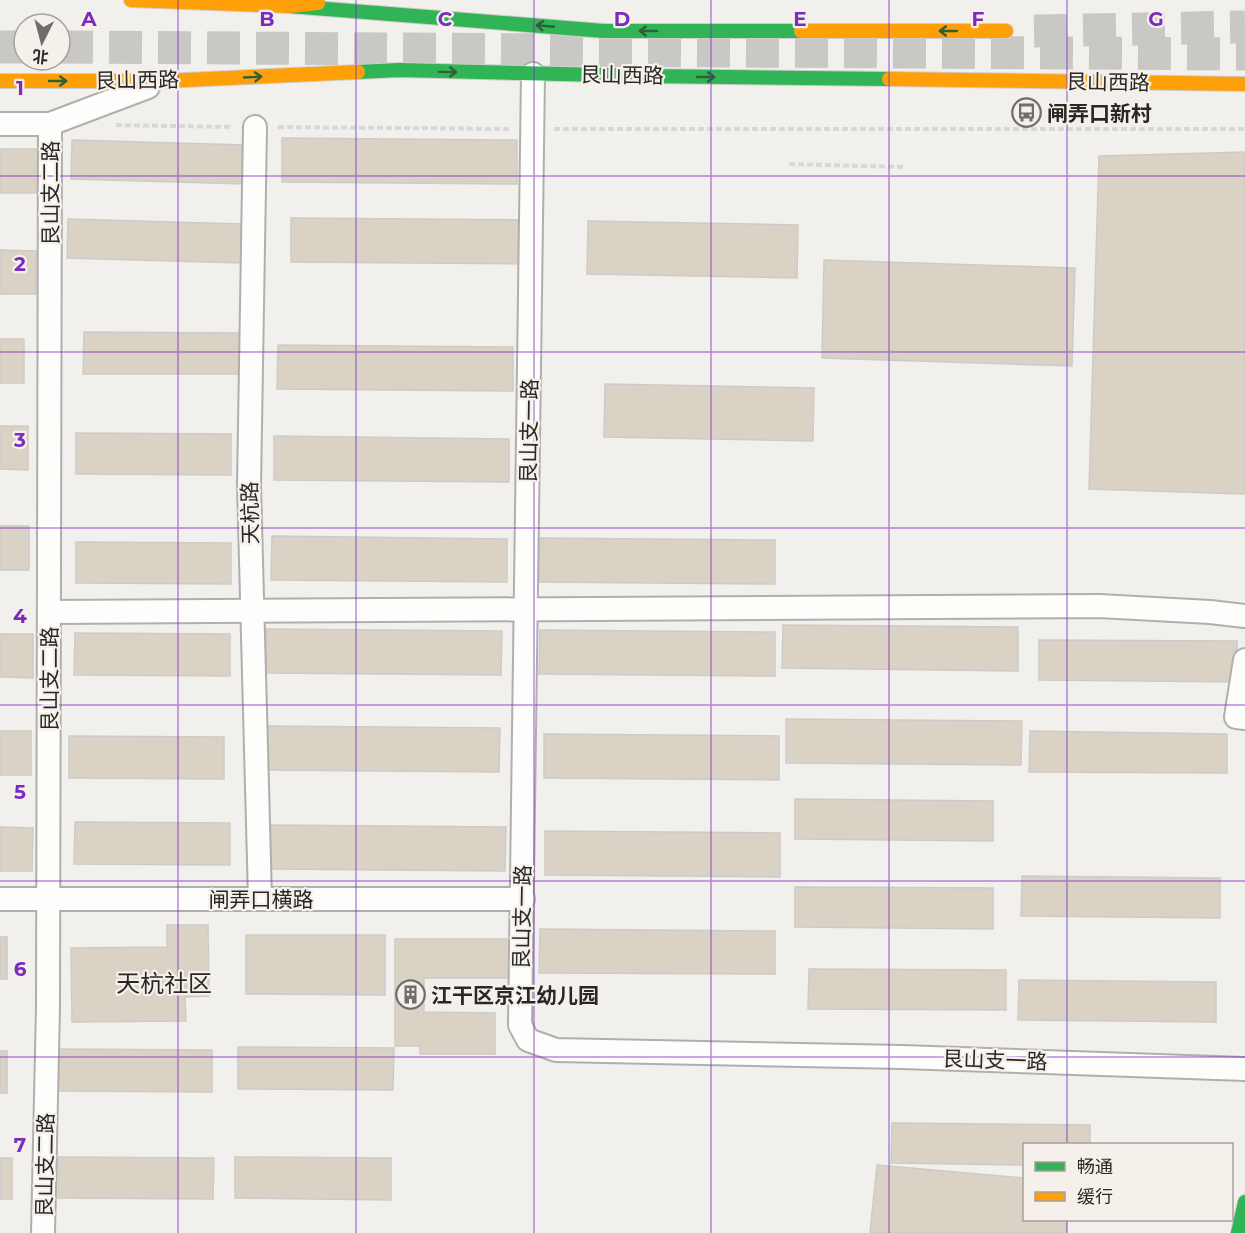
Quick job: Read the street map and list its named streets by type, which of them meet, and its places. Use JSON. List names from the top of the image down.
{
  "streets": {
    "main road": ["艮山西路"],
    "street": [
      "艮山支二路",
      "艮山支一路",
      "天杭路",
      "闸弄口横路"
    ]
  },
  "crossings": [
    ["艮山西路", "艮山支一路"],
    ["艮山支二路", "闸弄口横路"],
    ["艮山支一路", "闸弄口横路"],
    ["天杭路", "闸弄口横路"]
  ],
  "districts": ["天杭社区"],
  "places": {
    "bus stop": ["闸弄口新村"],
    "building": ["江干区京江幼儿园"]
  },
  "legend": ["畅通", "缓行"],
  "north": "bottom",
  "grid": {
    "columns": [
      "A",
      "B",
      "C",
      "D",
      "E",
      "F",
      "G"
    ],
    "rows": [
      "1",
      "2",
      "3",
      "4",
      "5",
      "6",
      "7"
    ]
  }
}
